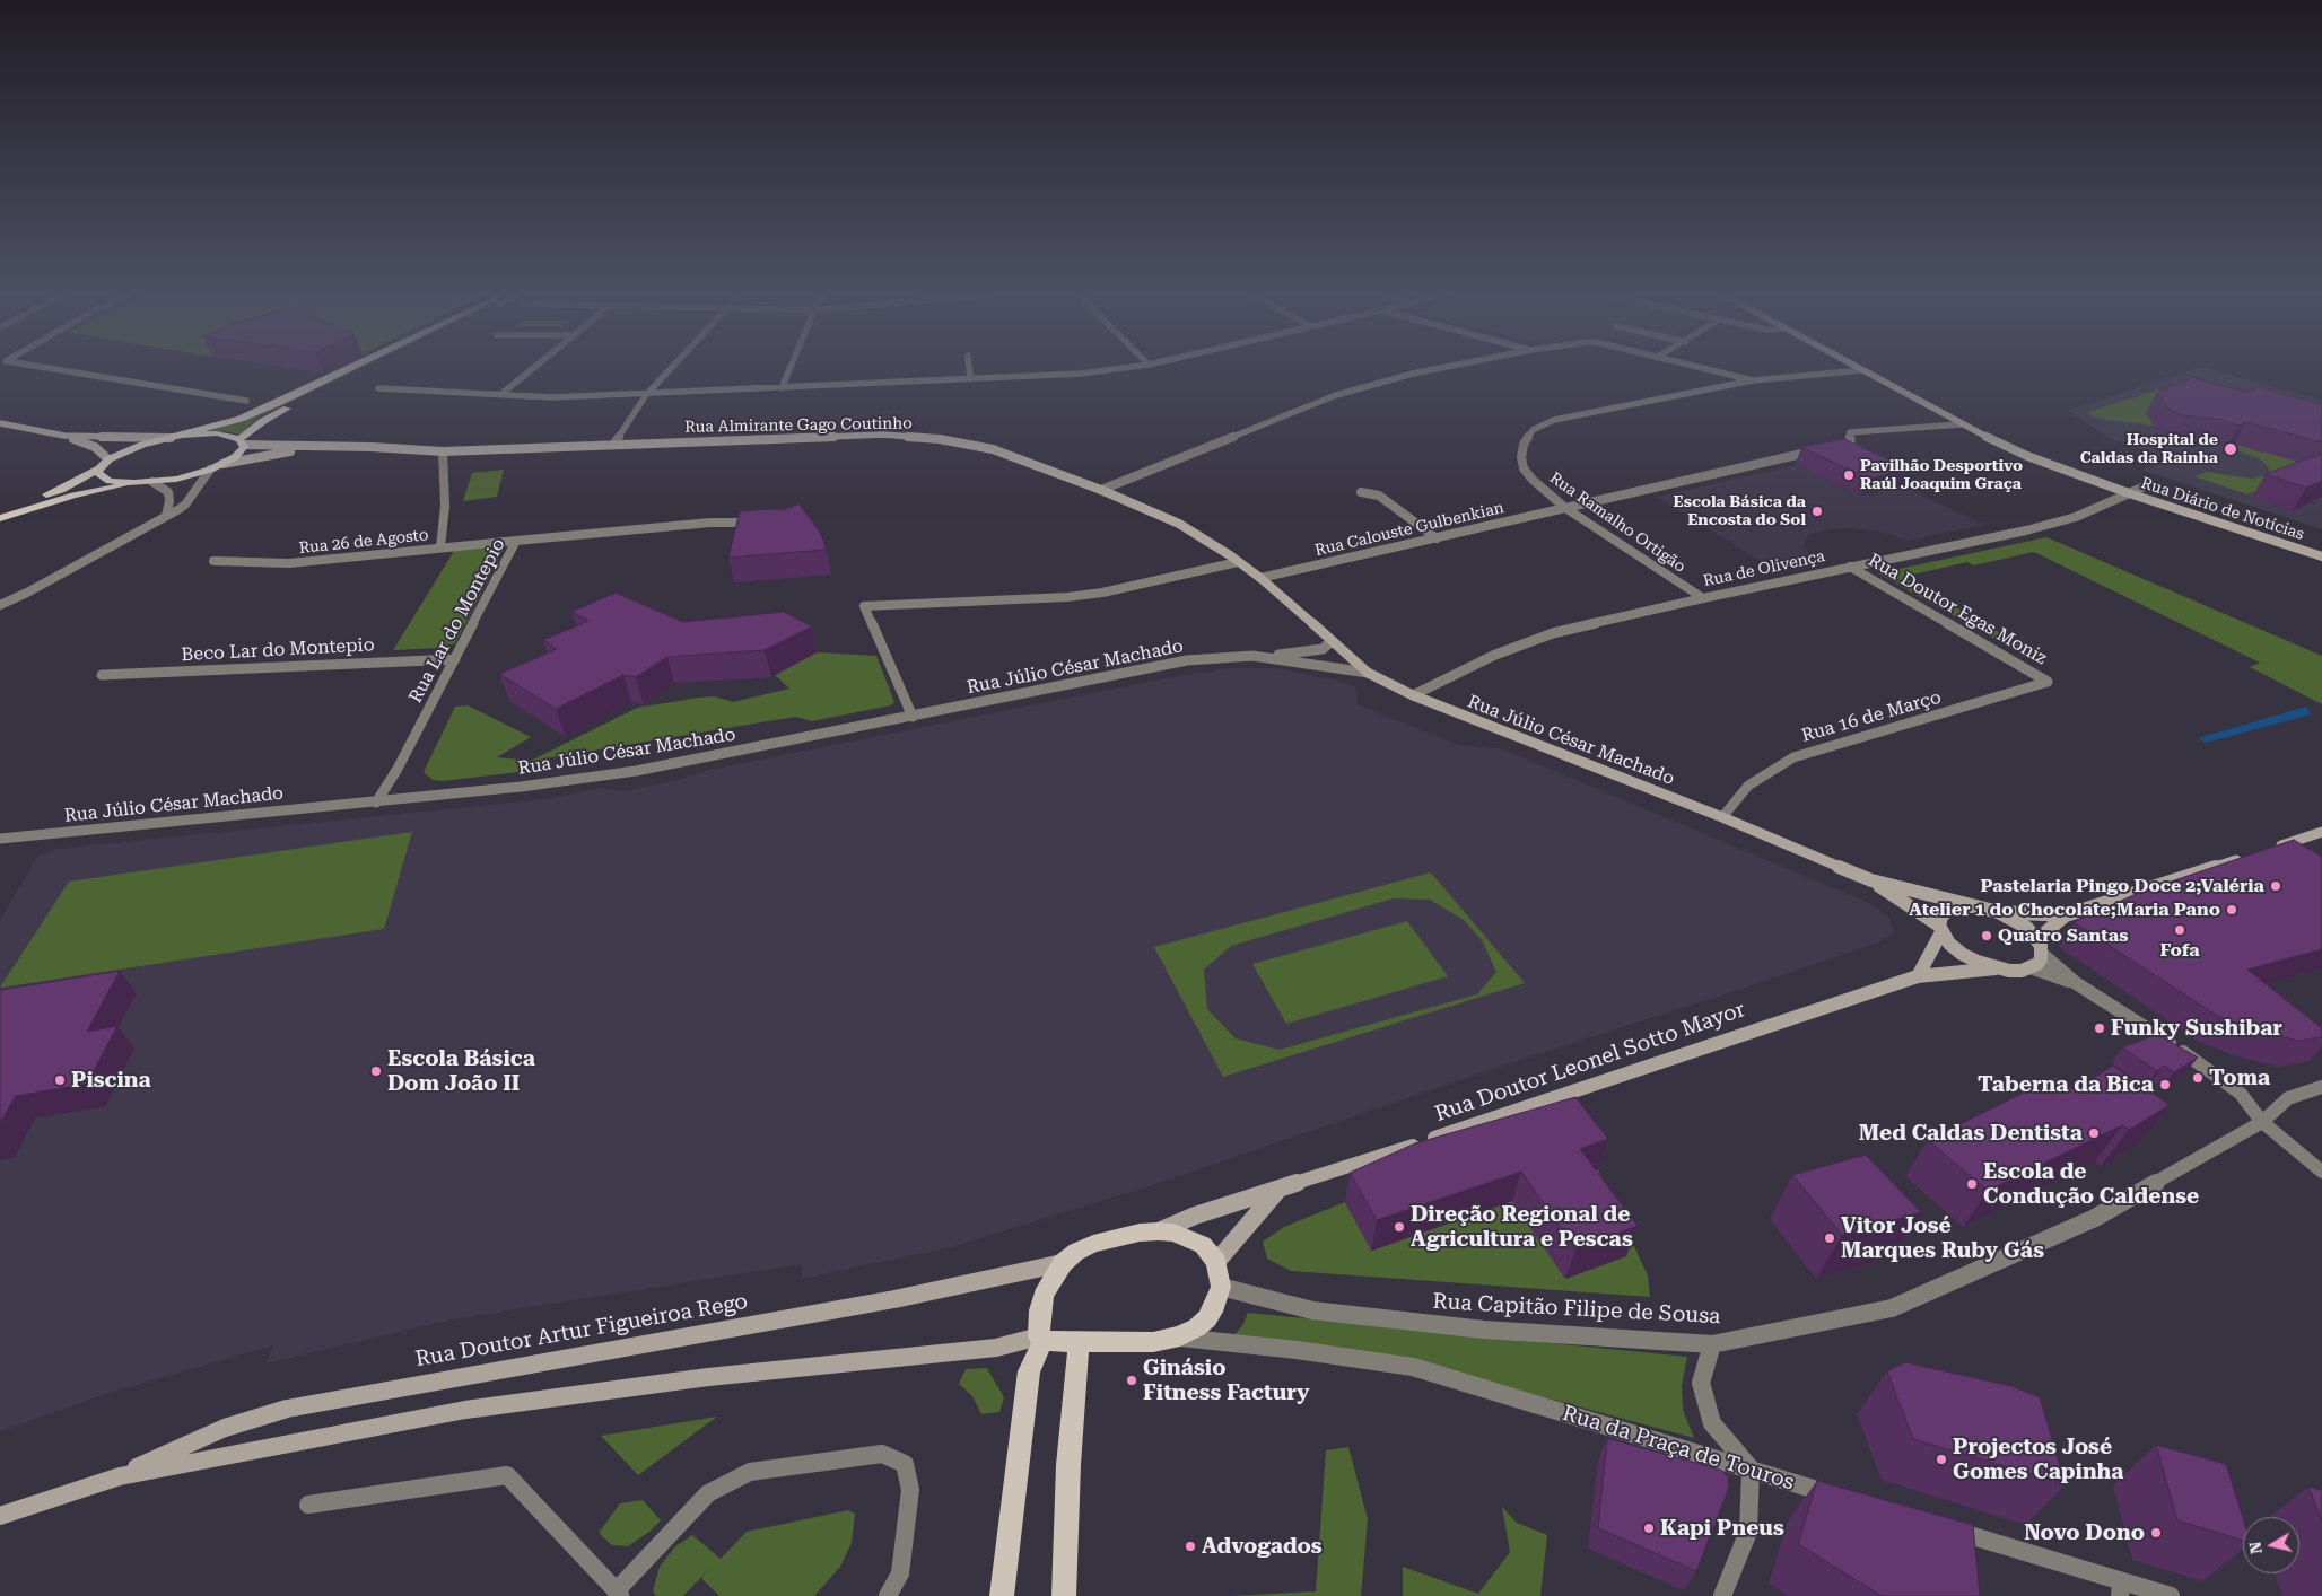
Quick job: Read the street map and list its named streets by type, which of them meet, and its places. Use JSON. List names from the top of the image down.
{
  "streets": {
    "main road": [
      "Rua Almirante Gago Coutinho",
      "Rua Diário de Notícias",
      "Rua Júlio César Machado",
      "Rua Doutor Leonel Sotto Mayor",
      "Rua Doutor Artur Figueiroa Rego"
    ],
    "street": [
      "Rua Ramalho Ortigão",
      "Rua Calouste Gulbenkian",
      "Rua 26 de Agosto",
      "Rua de Olivença",
      "Rua Doutor Egas Moniz",
      "Rua Lar do Montepio",
      "Beco Lar do Montepio",
      "Rua 16 de Março",
      "Rua Capitão Filipe de Sousa",
      "Rua da Praça de Touros"
    ]
  },
  "crossings": [
    ["Rua Almirante Gago Coutinho", "Rua Calouste Gulbenkian"],
    ["Rua Almirante Gago Coutinho", "Rua Júlio César Machado"],
    ["Rua Diário de Notícias", "Rua Ramalho Ortigão"],
    ["Rua Diário de Notícias", "Rua de Olivença"],
    ["Rua Ramalho Ortigão", "Rua Calouste Gulbenkian"],
    ["Rua Ramalho Ortigão", "Rua de Olivença"],
    ["Rua 26 de Agosto", "Rua Lar do Montepio"],
    ["Rua de Olivença", "Rua Doutor Egas Moniz"],
    ["Rua de Olivença", "Rua Júlio César Machado"],
    ["Rua Doutor Egas Moniz", "Rua 16 de Março"],
    ["Rua Lar do Montepio", "Beco Lar do Montepio"],
    ["Rua Lar do Montepio", "Rua Júlio César Machado"],
    ["Rua Júlio César Machado", "Rua 16 de Março"],
    ["Rua Doutor Leonel Sotto Mayor", "Rua Capitão Filipe de Sousa"],
    ["Rua Doutor Leonel Sotto Mayor", "Rua Doutor Artur Figueiroa Rego"],
    ["Rua Doutor Leonel Sotto Mayor", "Rua da Praça de Touros"],
    ["Rua Capitão Filipe de Sousa", "Rua Doutor Artur Figueiroa Rego"],
    ["Rua Capitão Filipe de Sousa", "Rua da Praça de Touros"],
    ["Rua Doutor Artur Figueiroa Rego", "Rua da Praça de Touros"]
  ],
  "places": [
    "Hospital de Caldas da Rainha",
    "Pavilhão Desportivo Raúl Joaquim Graça",
    "Escola Básica da Encosta do Sol",
    "Pastelaria Pingo Doce 2;Valéria",
    "Atelier 1 do Chocolate;Maria Pano",
    "Fofa",
    "Quatro Santas",
    "Funky Sushibar",
    "Escola Básica Dom João II",
    "Toma",
    "Piscina",
    "Taberna da Bica",
    "Med Caldas Dentista",
    "Escola de Condução Caldense",
    "Direção Regional de Agricultura e Pescas",
    "Vitor José Marques Ruby Gás",
    "Ginásio Fitness Factury",
    "Projectos José Gomes Capinha",
    "Kapi Pneus",
    "Novo Dono",
    "Advogados"
  ],
  "north": "left"
}
